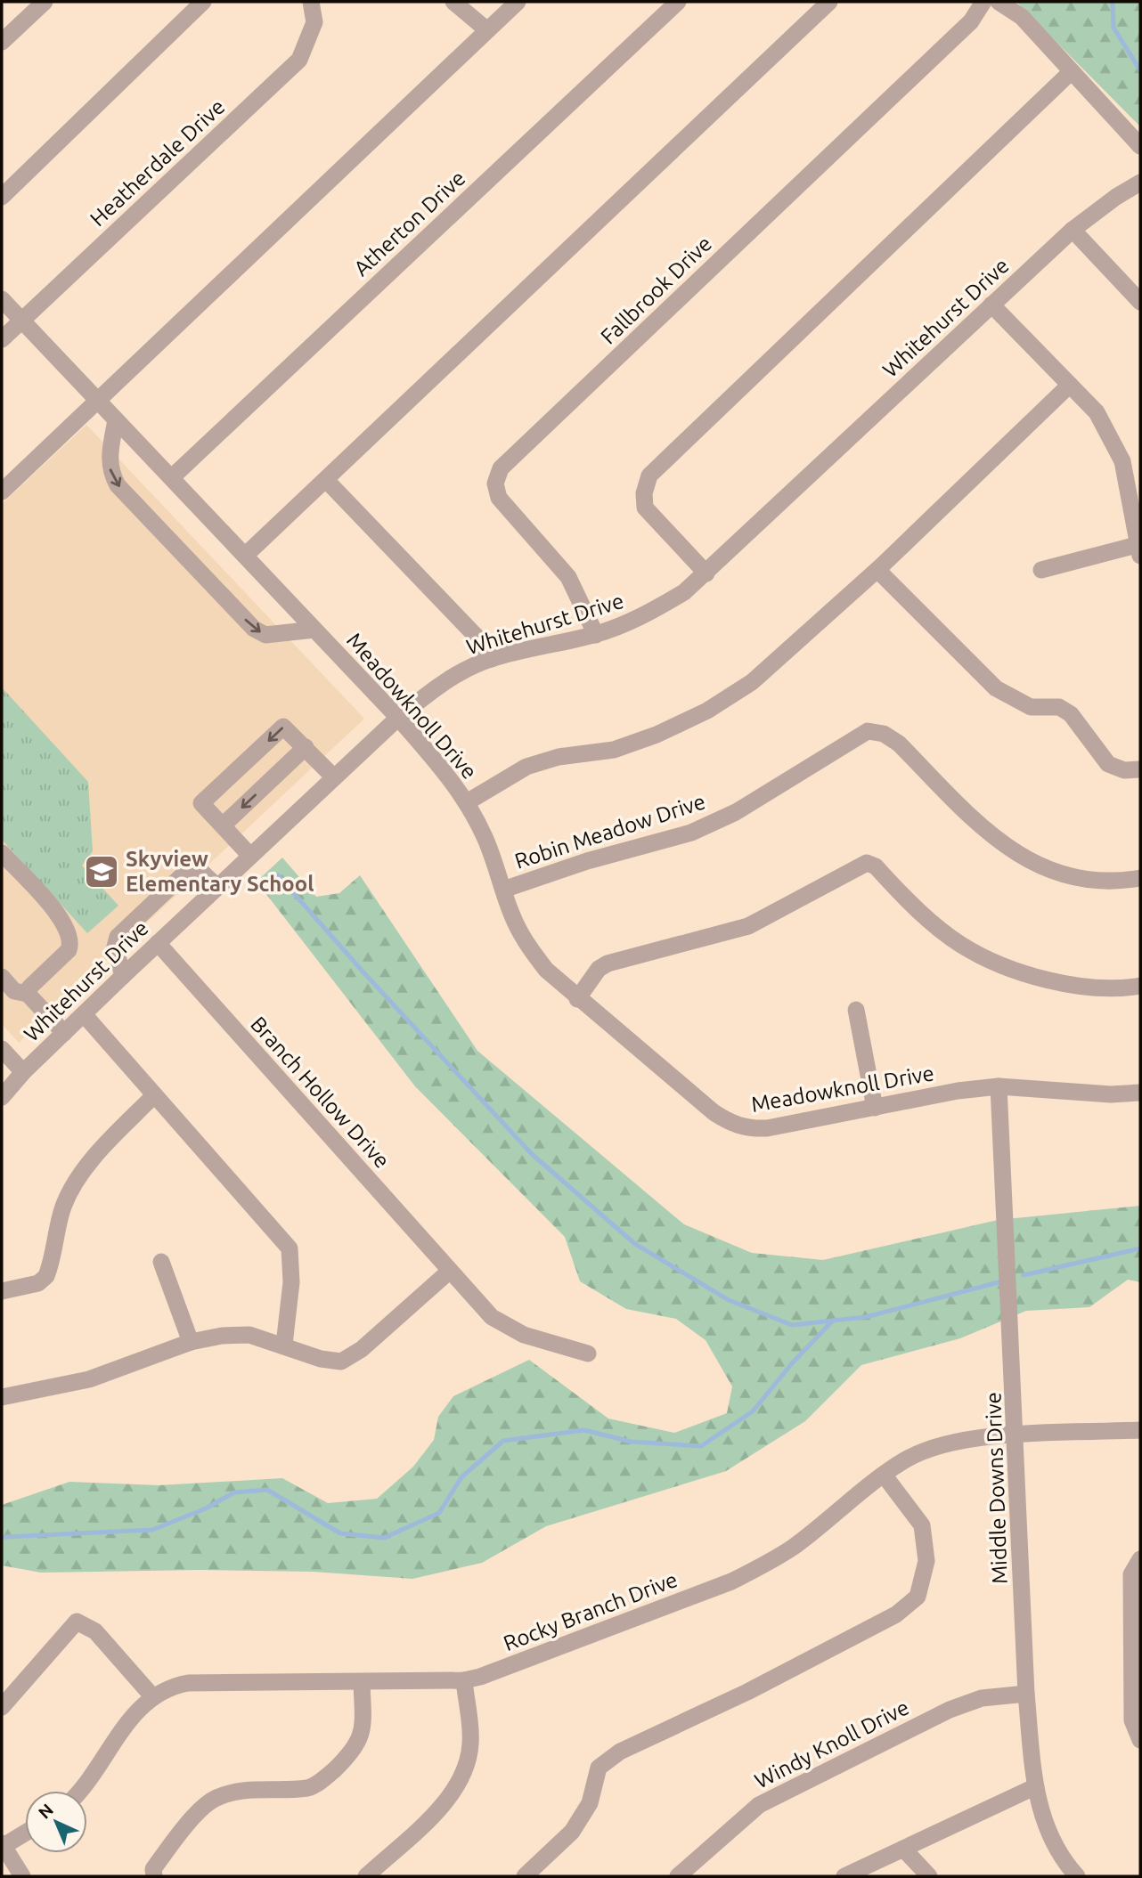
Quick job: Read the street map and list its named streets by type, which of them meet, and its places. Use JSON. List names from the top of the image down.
{
  "streets": {
    "street": [
      "Heatherdale Drive",
      "Atherton Drive",
      "Fallbrook Drive",
      "Whitehurst Drive",
      "Meadowknoll Drive",
      "Robin Meadow Drive",
      "Branch Hollow Drive",
      "Middle Downs Drive",
      "Rocky Branch Drive",
      "Windy Knoll Drive"
    ]
  },
  "crossings": [
    ["Heatherdale Drive", "Meadowknoll Drive"],
    ["Atherton Drive", "Meadowknoll Drive"],
    ["Fallbrook Drive", "Whitehurst Drive"],
    ["Whitehurst Drive", "Meadowknoll Drive"],
    ["Whitehurst Drive", "Branch Hollow Drive"],
    ["Meadowknoll Drive", "Robin Meadow Drive"],
    ["Meadowknoll Drive", "Middle Downs Drive"],
    ["Middle Downs Drive", "Rocky Branch Drive"],
    ["Middle Downs Drive", "Windy Knoll Drive"]
  ],
  "places": {
    "school or university": ["Skyview Elementary School"]
  },
  "north": "top left"
}
